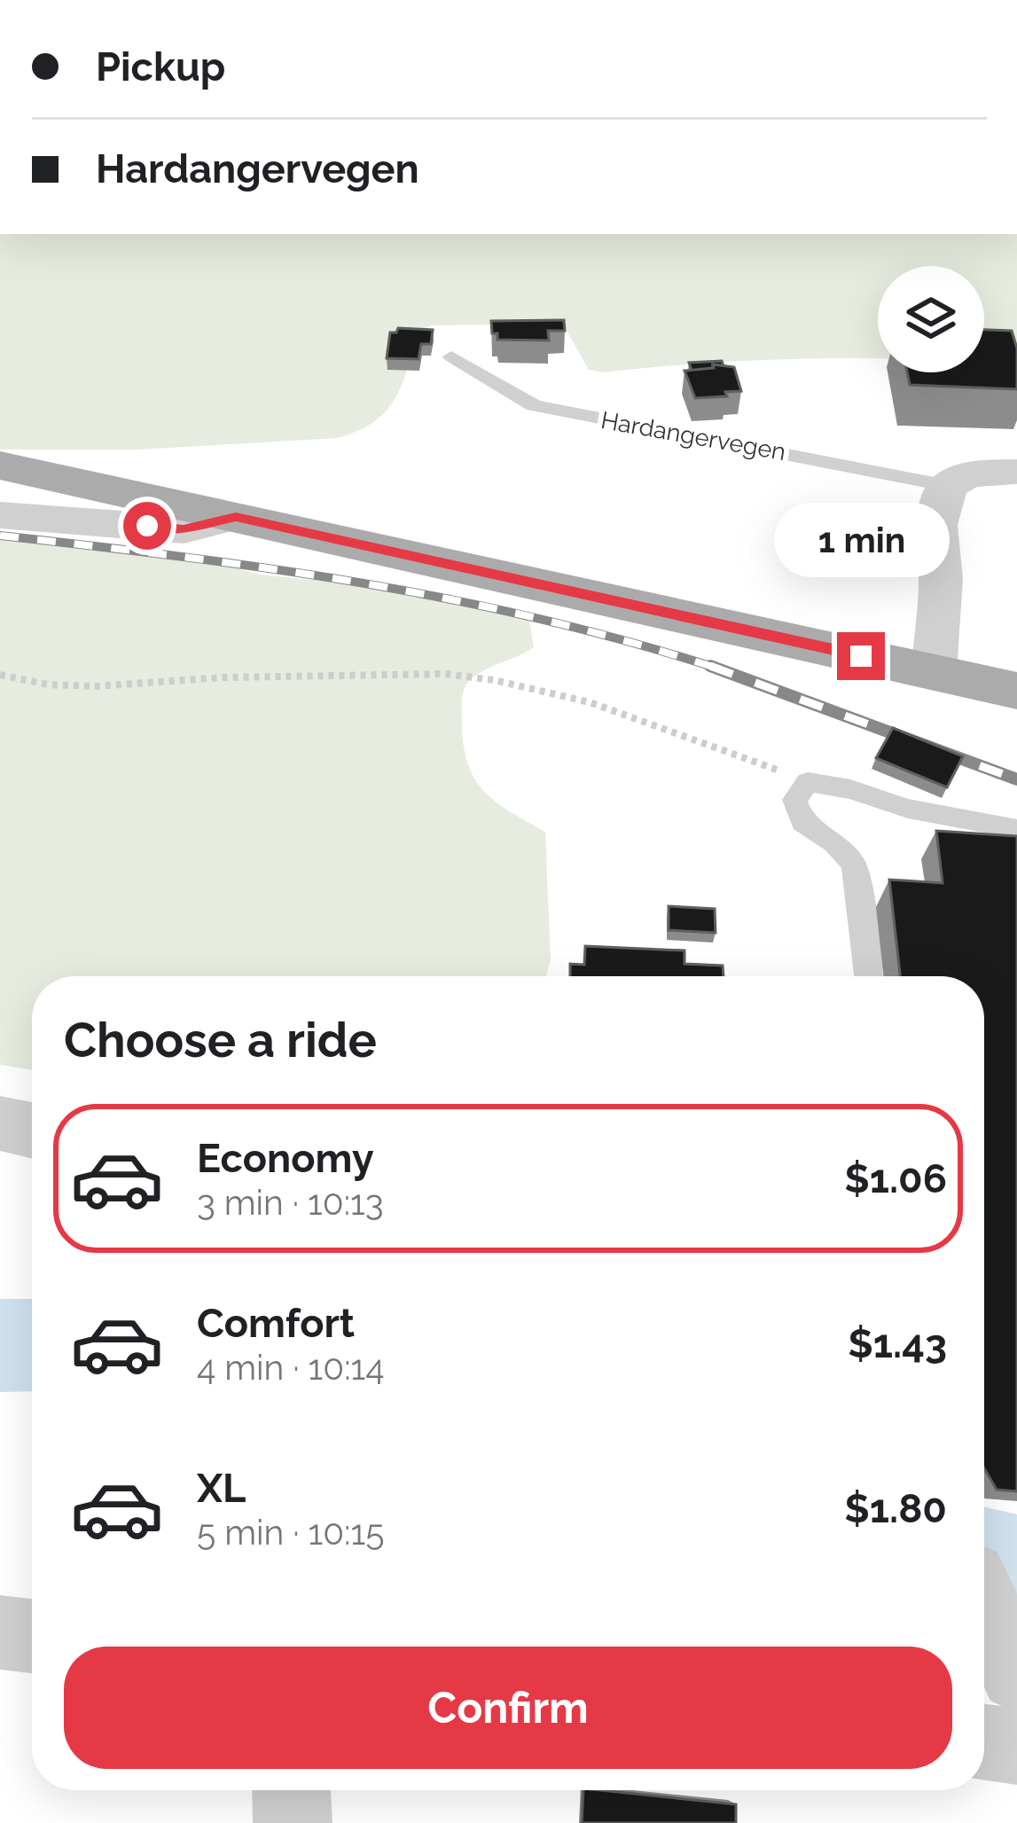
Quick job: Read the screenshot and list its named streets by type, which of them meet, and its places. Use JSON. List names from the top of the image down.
{
  "streets": {
    "street": ["Hardangervegen"]
  },
  "page": {
    "banner": ["Pickup", "Hardangervegen"],
    "bubble": "1 min",
    "heading": "Choose a ride",
    "list": [
      {
        "name": "Economy",
        "note": "3 min · 10:13",
        "value": "$1.06"
      },
      {
        "name": "Comfort",
        "note": "4 min · 10:14",
        "value": "$1.43"
      },
      {
        "name": "XL",
        "note": "5 min · 10:15",
        "value": "$1.80"
      }
    ],
    "buttons": "Confirm"
  }
}
